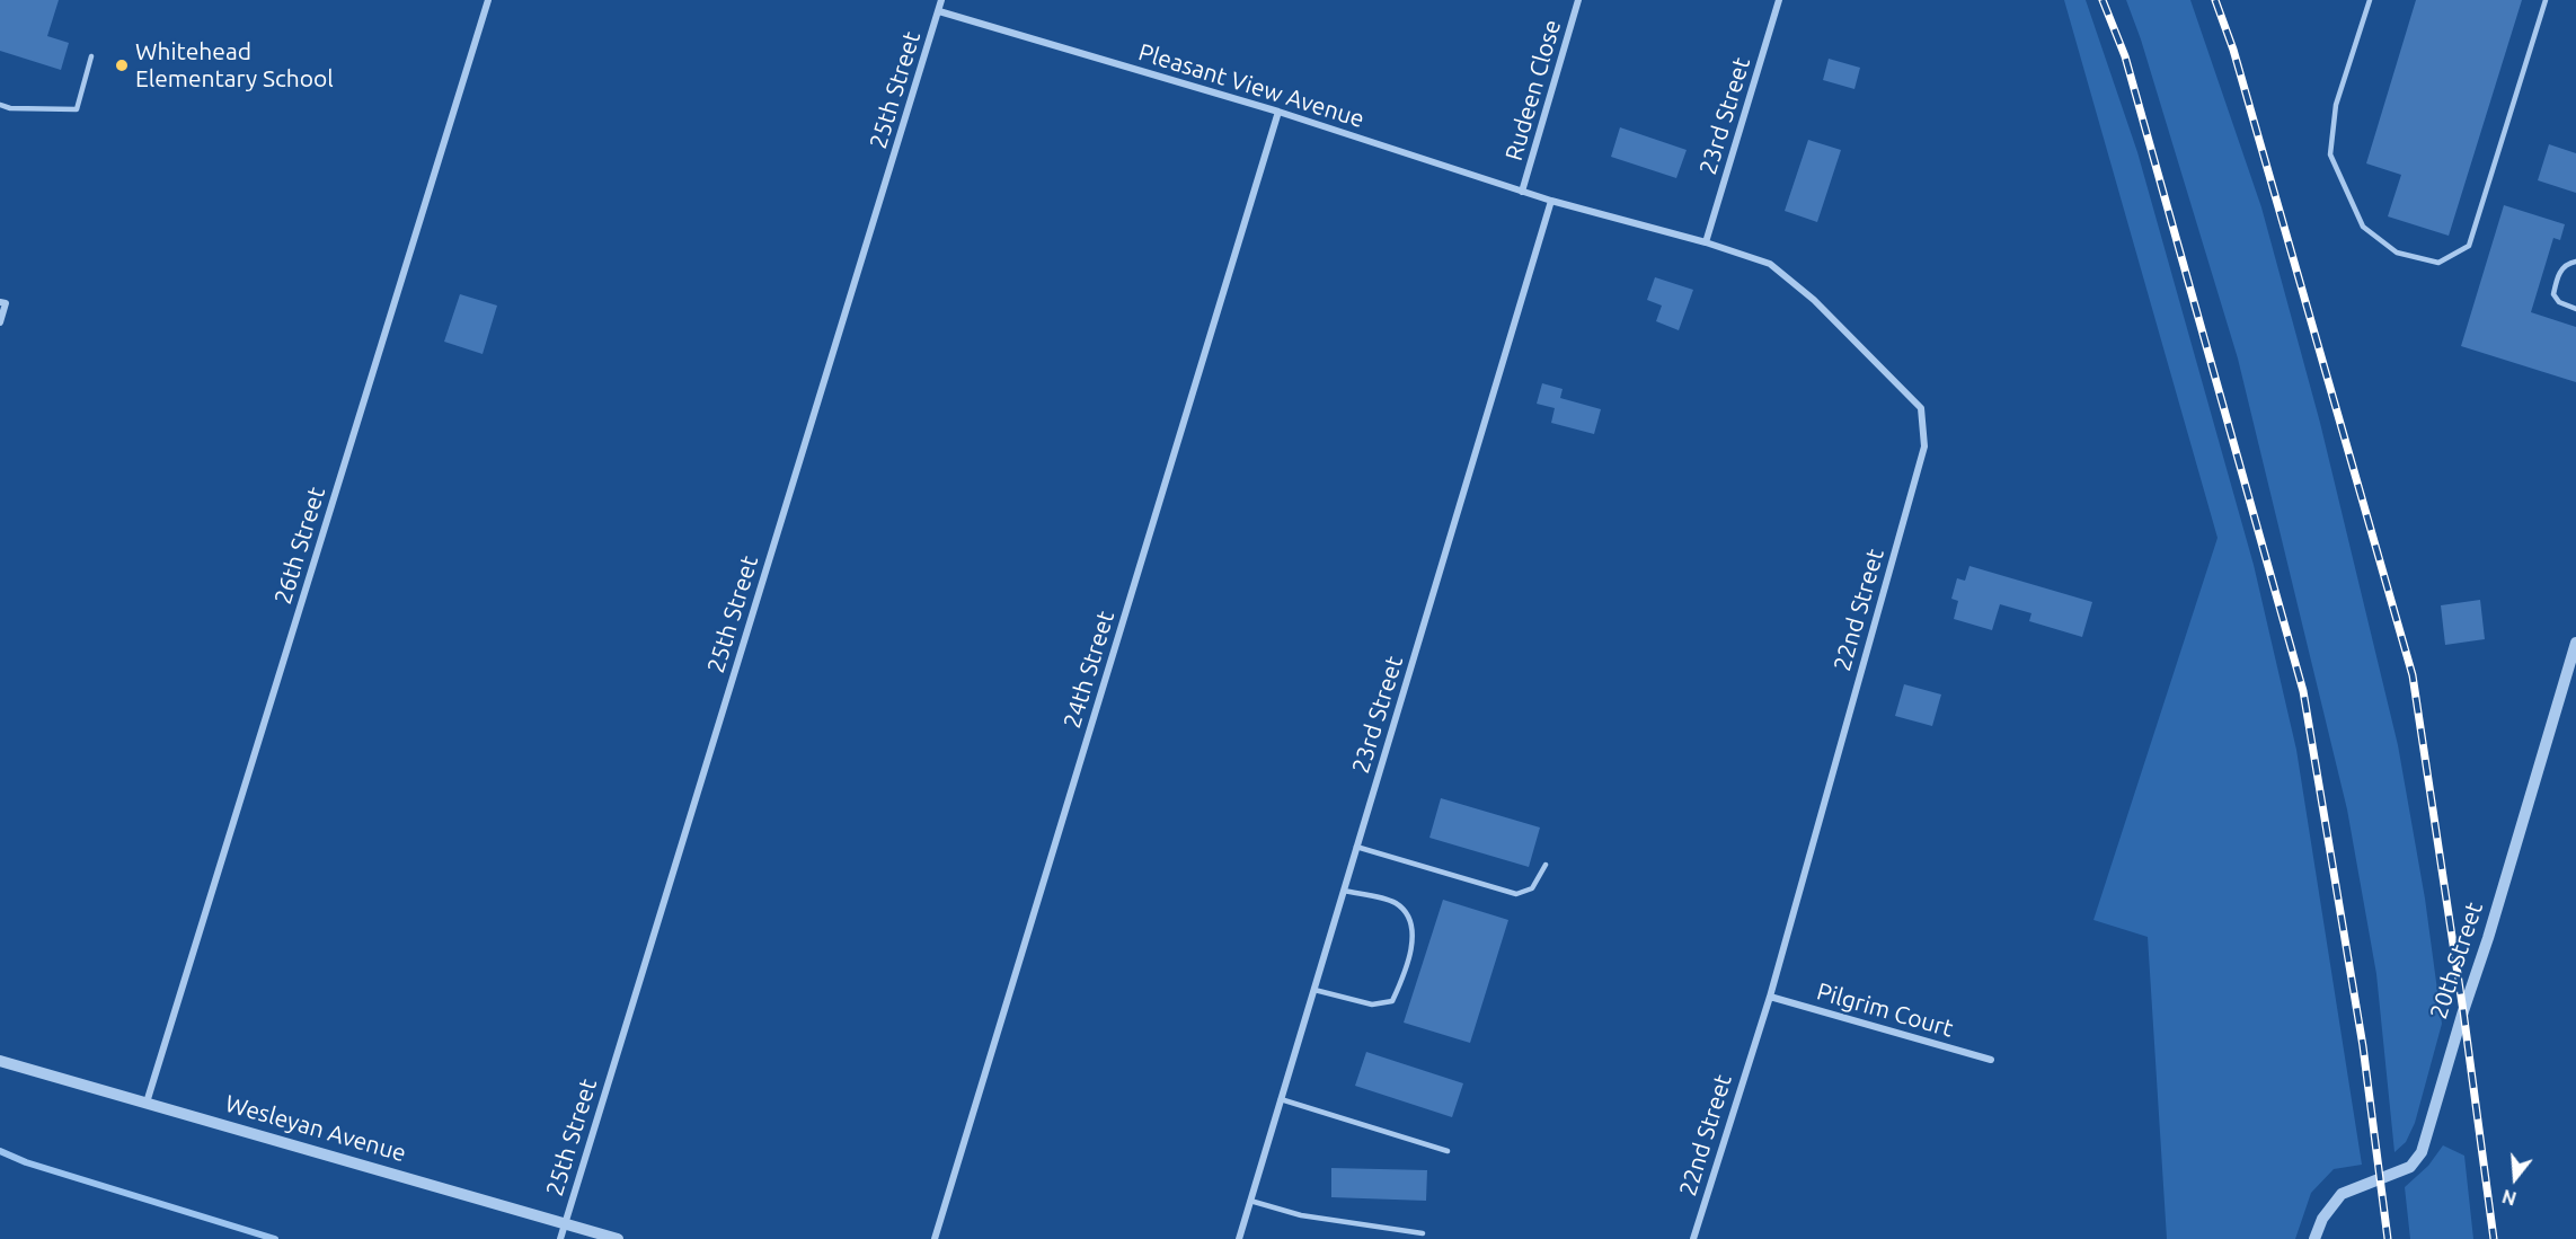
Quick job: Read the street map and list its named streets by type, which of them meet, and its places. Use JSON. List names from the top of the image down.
{
  "streets": {
    "street": [
      "Pleasant View Avenue",
      "25th Street",
      "Rudeen Close",
      "23rd Street",
      "26th Street",
      "22nd Street",
      "24th Street",
      "20th Street",
      "Pilgrim Court",
      "Wesleyan Avenue"
    ]
  },
  "crossings": [
    ["Pleasant View Avenue", "25th Street"],
    ["Pleasant View Avenue", "Rudeen Close"],
    ["Pleasant View Avenue", "23rd Street"],
    ["Pleasant View Avenue", "22nd Street"],
    ["Pleasant View Avenue", "24th Street"],
    ["25th Street", "Wesleyan Avenue"],
    ["23rd Street", "22nd Street"],
    ["26th Street", "Wesleyan Avenue"],
    ["22nd Street", "Pilgrim Court"]
  ],
  "places": ["Whitehead Elementary School"],
  "north": "bottom"
}
